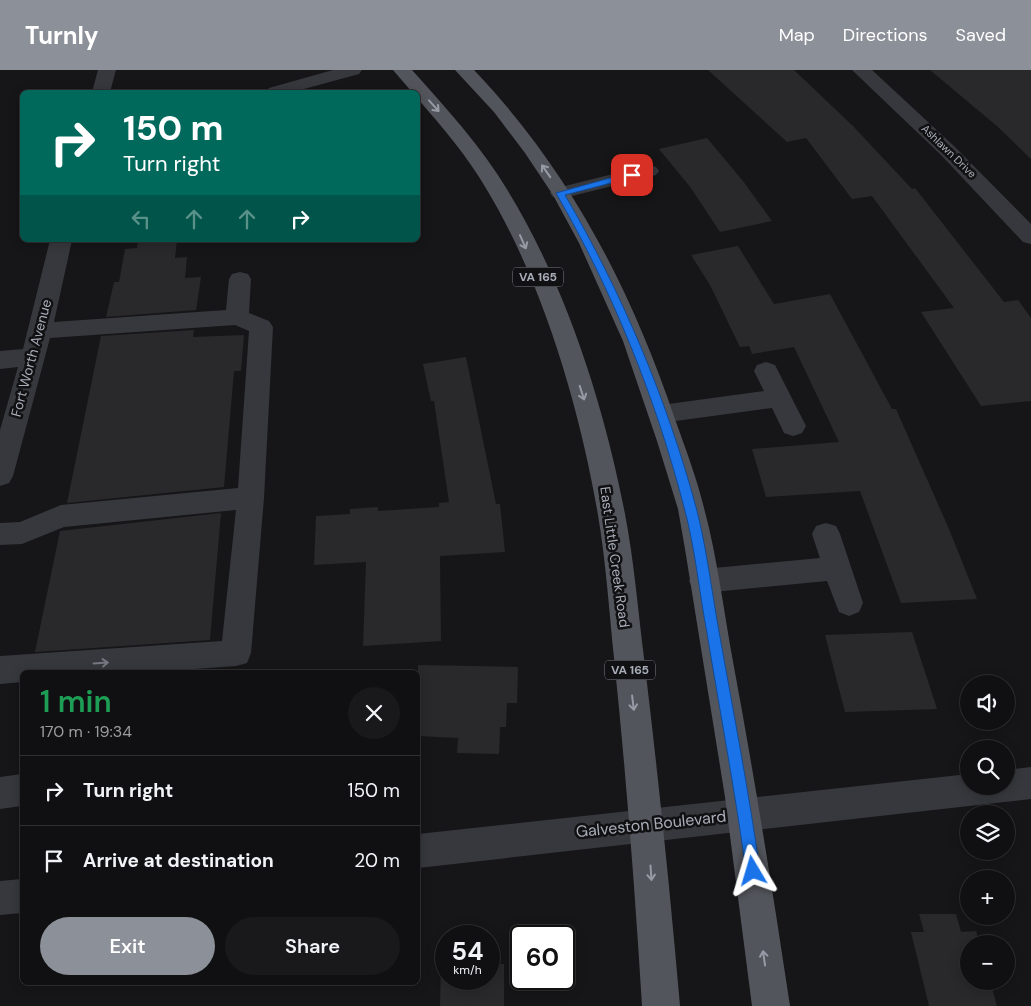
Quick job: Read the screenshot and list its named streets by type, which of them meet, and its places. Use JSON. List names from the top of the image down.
{
  "streets": {
    "main road": ["VA 165", "East Little Creek Road"],
    "street": ["Ashlawn Drive", "Fort Worth Avenue", "Galveston Boulevard"]
  },
  "crossings": [
    ["East Little Creek Road", "Galveston Boulevard"]
  ],
  "page": {
    "header": "Turnly",
    "nav": ["Map", "Directions", "Saved"],
    "turn": ["150 m", "Turn right"],
    "heading": ["1 min", "170 m · 19:34"],
    "map_buttons": ["+", "−"],
    "list": [
      {
        "name": "Turn right",
        "value": "150 m"
      },
      {
        "name": "Arrive at destination",
        "value": "20 m"
      }
    ],
    "buttons": ["Exit", "Share"],
    "speed": "54 km/h",
    "limit": "60"
  }
}
